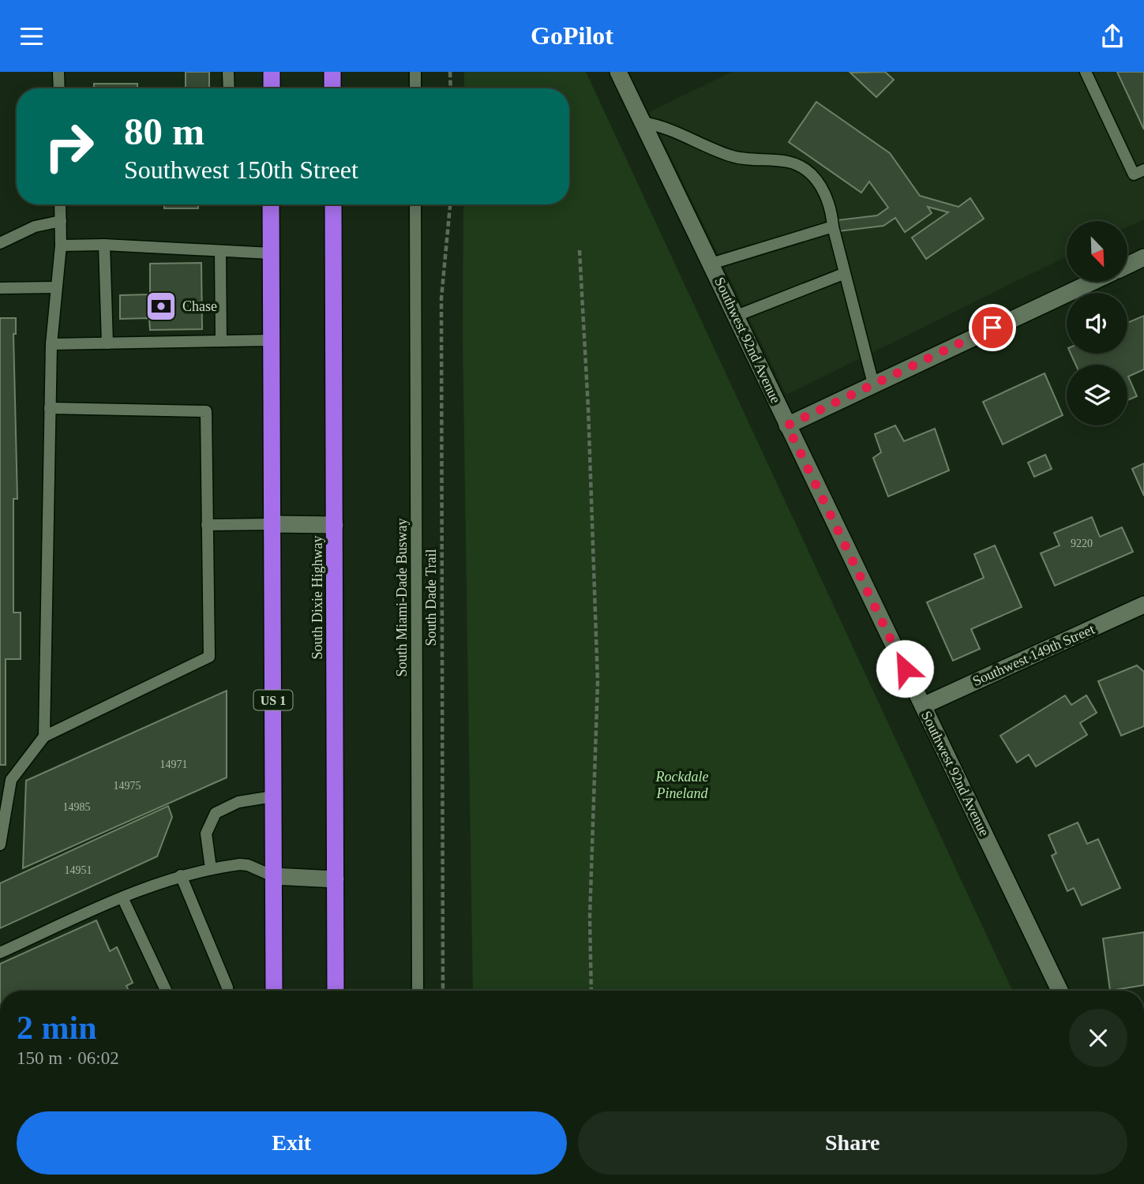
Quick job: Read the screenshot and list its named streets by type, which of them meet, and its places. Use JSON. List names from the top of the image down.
{
  "streets": {
    "highway": ["South Dixie Highway", "US 1"],
    "street": ["Southwest 92nd Avenue", "Southwest 149th Street"],
    "lane": ["South Miami-Dade Busway"],
    "path": ["South Dade Trail"]
  },
  "crossings": [
    ["Southwest 92nd Avenue", "Southwest 149th Street"]
  ],
  "parks": ["Rockdale Pineland"],
  "places": {
    "bank": ["Chase"]
  },
  "house_numbers": [
    "9220",
    "14971",
    "14975",
    "14985",
    "14951"
  ],
  "north": "bottom right",
  "page": {
    "header": "GoPilot",
    "turn": ["80 m", "Southwest 150th Street"],
    "heading": ["2 min", "150 m · 06:02"],
    "buttons": ["Exit", "Share"]
  }
}
